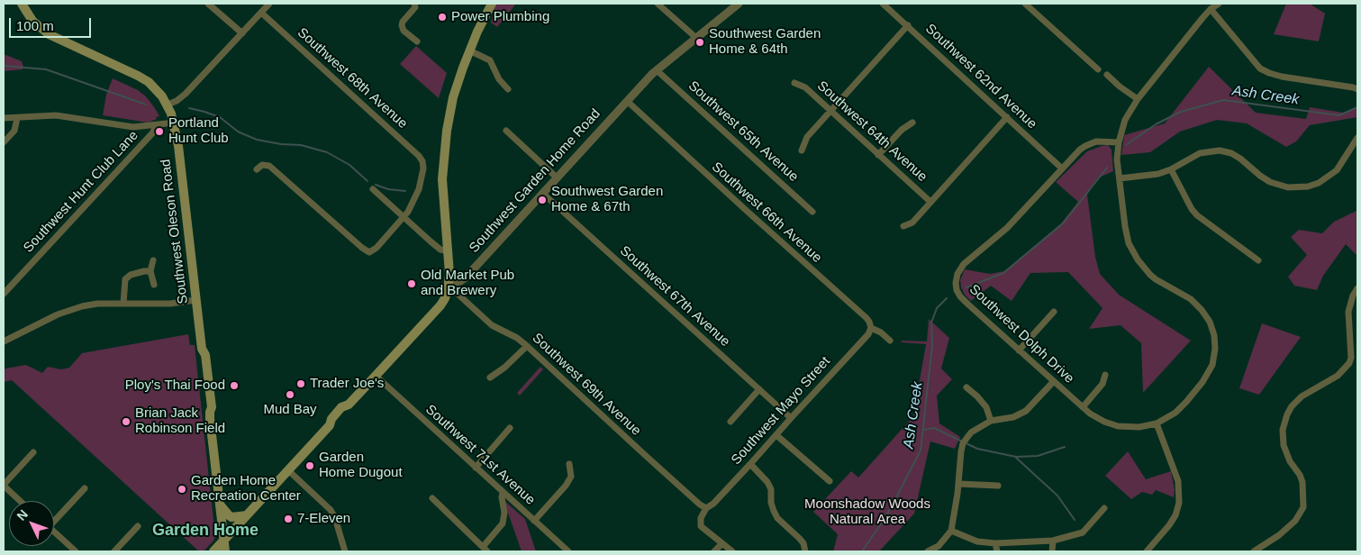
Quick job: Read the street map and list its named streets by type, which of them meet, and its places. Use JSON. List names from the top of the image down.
{
  "streets": {
    "main road": ["Southwest Oleson Road"],
    "street": [
      "Southwest 62nd Avenue",
      "Southwest 68th Avenue",
      "Southwest 65th Avenue",
      "Southwest 64th Avenue",
      "Southwest Garden Home Road",
      "Southwest Hunt Club Lane",
      "Southwest 66th Avenue",
      "Southwest 67th Avenue",
      "Southwest Dolph Drive",
      "Southwest 69th Avenue",
      "Southwest Mayo Street",
      "Southwest 71st Avenue"
    ]
  },
  "crossings": [
    ["Southwest 62nd Avenue", "Southwest Dolph Drive"],
    ["Southwest 65th Avenue", "Southwest Garden Home Road"],
    ["Southwest Garden Home Road", "Southwest 66th Avenue"],
    ["Southwest Garden Home Road", "Southwest 67th Avenue"],
    ["Southwest Garden Home Road", "Southwest 69th Avenue"],
    ["Southwest 66th Avenue", "Southwest Mayo Street"],
    ["Southwest 67th Avenue", "Southwest Mayo Street"],
    ["Southwest 69th Avenue", "Southwest Mayo Street"]
  ],
  "districts": ["Garden Home"],
  "water": ["Ash Creek"],
  "parks": ["Moonshadow Woods Natural Area"],
  "places": [
    "Power Plumbing",
    "Southwest Garden Home & 64th",
    "Portland Hunt Club",
    "Southwest Garden Home & 67th",
    "Old Market Pub and Brewery",
    "Trader Joe's",
    "Ploy's Thai Food",
    "Mud Bay",
    "Brian Jack Robinson Field",
    "Garden Home Dugout",
    "Garden Home Recreation Center",
    "7-Eleven"
  ],
  "scale_bar": "100 m",
  "north": "top left"
}
